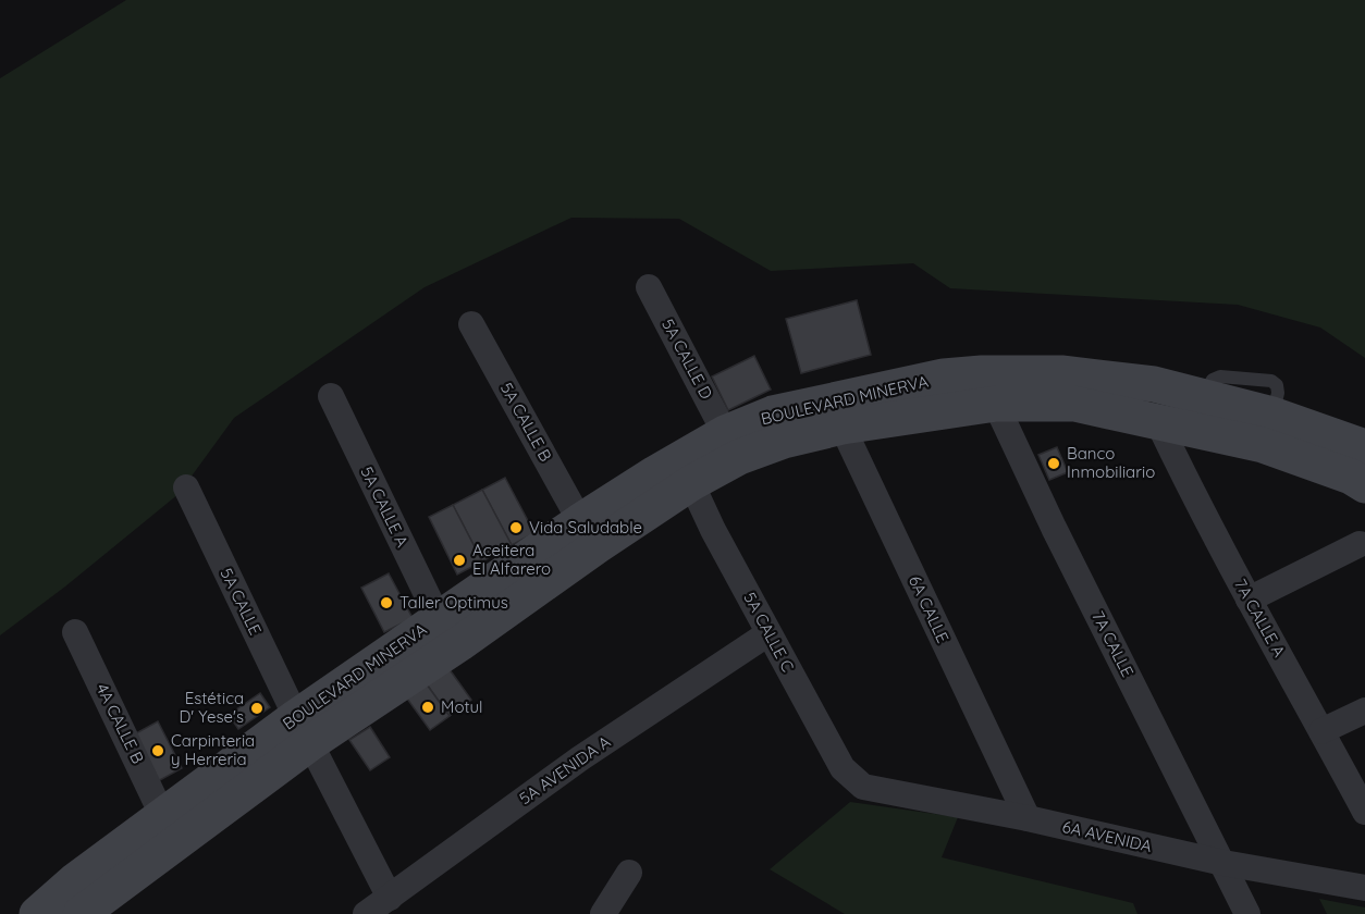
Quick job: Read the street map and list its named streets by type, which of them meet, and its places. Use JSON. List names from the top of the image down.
{
  "streets": {
    "street": [
      "5A CALLE D",
      "BOULEVARD MINERVA",
      "5A CALLE B",
      "5A CALLE A",
      "5A CALLE",
      "6A CALLE",
      "7A CALLE A",
      "5A CALLE C",
      "7A CALLE",
      "4A CALLE B",
      "5A AVENIDA A",
      "6A AVENIDA"
    ]
  },
  "crossings": [
    ["5A CALLE D", "BOULEVARD MINERVA"],
    ["BOULEVARD MINERVA", "5A CALLE B"],
    ["BOULEVARD MINERVA", "5A CALLE A"],
    ["BOULEVARD MINERVA", "5A CALLE"],
    ["BOULEVARD MINERVA", "6A CALLE"],
    ["BOULEVARD MINERVA", "7A CALLE A"],
    ["BOULEVARD MINERVA", "5A CALLE C"],
    ["BOULEVARD MINERVA", "7A CALLE"],
    ["BOULEVARD MINERVA", "4A CALLE B"],
    ["5A CALLE", "5A AVENIDA A"],
    ["6A CALLE", "6A AVENIDA"],
    ["5A CALLE C", "5A AVENIDA A"],
    ["5A CALLE C", "6A AVENIDA"],
    ["7A CALLE", "6A AVENIDA"]
  ],
  "places": [
    "Banco Inmobiliario",
    "Vida Saludable",
    "Aceitera El Alfarero",
    "Taller Optimus",
    "Motul",
    "Estética D' Yese's",
    "Carpinteria y Herreria"
  ]
}
